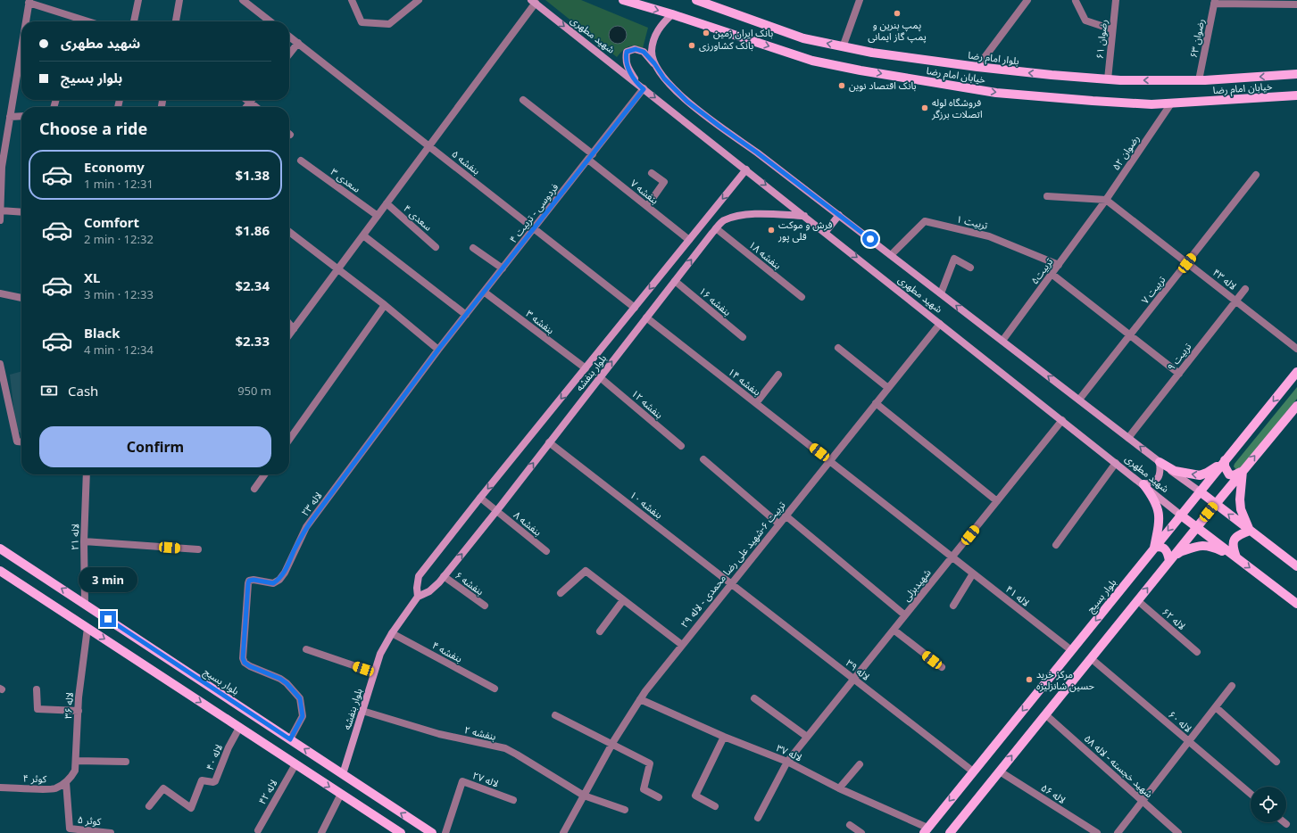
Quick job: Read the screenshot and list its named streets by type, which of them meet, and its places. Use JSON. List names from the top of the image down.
{
  "streets": {
    "main road": [
      "شهید مطهری",
      "بلوار امام رضا",
      "خیابان امام رضا",
      "بلوار بنفشه",
      "بلوار بسیج"
    ],
    "street": [
      "رضوان ۶۳",
      "رضوان ۶۱",
      "رضوان ۵۲",
      "بنفشه ۵",
      "سعدی ۳",
      "بنفشه ۷",
      "فردوسی - تربیت ۴",
      "سعدی ۴",
      "تربیت ۱",
      "بنفشه ۱۸",
      "تربیت۵",
      "لاله ۴۳",
      "تربیت ۷",
      "بنفشه ۱۶",
      "بنفشه ۳",
      "تربیت ۹",
      "بنفشه ۱۴",
      "بنفشه ۱۲",
      "لاله ۲۳",
      "بنفشه ۱۰",
      "بنفشه ۸",
      "لاله ۲۱",
      "تربیت ۶-شهید علی رضا محمدی - لاله ۲۹",
      "بنفشه ۶",
      "شهیدبزلی",
      "لاله ۴۱",
      "لاله ۶۲",
      "بنفشه ۴",
      "لاله ۳۹",
      "لاله ۳۶",
      "لاله ۶۰",
      "بنفشه ۲",
      "لاله ۳۷",
      "لاله ۴۰",
      "شهید خجسته - لاله ۵۸",
      "کوثر ۴",
      "لاله ۲۷",
      "لاله ۴۲",
      "لاله ۵۶",
      "کوثر ۵"
    ]
  },
  "crossings": [
    ["شهید مطهری", "خیابان امام رضا"],
    ["شهید مطهری", "فردوسی - تربیت ۴"],
    ["شهید مطهری", "تربیت ۱"],
    ["شهید مطهری", "تربیت۵"],
    ["شهید مطهری", "تربیت ۷"],
    ["شهید مطهری", "تربیت ۹"],
    ["شهید مطهری", "بلوار بنفشه"],
    ["شهید مطهری", "تربیت ۶-شهید علی رضا محمدی - لاله ۲۹"],
    ["شهید مطهری", "شهیدبزلی"],
    ["شهید مطهری", "بلوار بسیج"],
    ["رضوان ۶۳", "بلوار امام رضا"],
    ["رضوان ۶۱", "بلوار امام رضا"],
    ["خیابان امام رضا", "رضوان ۵۲"],
    ["رضوان ۵۲", "تربیت۵"],
    ["رضوان ۵۲", "لاله ۴۳"],
    ["بنفشه ۵", "فردوسی - تربیت ۴"],
    ["بنفشه ۵", "بلوار بنفشه"],
    ["بنفشه ۷", "فردوسی - تربیت ۴"],
    ["بنفشه ۷", "بلوار بنفشه"],
    ["فردوسی - تربیت ۴", "بنفشه ۳"],
    ["فردوسی - تربیت ۴", "لاله ۲۳"],
    ["تربیت ۱", "تربیت۵"],
    ["بنفشه ۱۸", "بلوار بنفشه"],
    ["لاله ۴۳", "تربیت ۷"],
    ["لاله ۴۳", "تربیت ۹"],
    ["بنفشه ۱۶", "بلوار بنفشه"],
    ["بنفشه ۳", "بلوار بنفشه"],
    ["بلوار بنفشه", "بنفشه ۱۴"],
    ["بلوار بنفشه", "بنفشه ۱۲"],
    ["بلوار بنفشه", "بنفشه ۱۰"],
    ["بلوار بنفشه", "بنفشه ۸"],
    ["بلوار بنفشه", "بنفشه ۶"],
    ["بلوار بنفشه", "بلوار بسیج"],
    ["بلوار بنفشه", "بنفشه ۴"],
    ["بلوار بنفشه", "بنفشه ۲"],
    ["بنفشه ۱۴", "تربیت ۶-شهید علی رضا محمدی - لاله ۲۹"],
    ["بنفشه ۱۴", "شهیدبزلی"],
    ["بنفشه ۱۴", "لاله ۴۱"],
    ["لاله ۲۳", "بلوار بسیج"],
    ["بنفشه ۱۰", "تربیت ۶-شهید علی رضا محمدی - لاله ۲۹"],
    ["بنفشه ۱۰", "لاله ۳۹"],
    ["لاله ۲۱", "بلوار بسیج"],
    ["تربیت ۶-شهید علی رضا محمدی - لاله ۲۹", "لاله ۳۹"],
    ["تربیت ۶-شهید علی رضا محمدی - لاله ۲۹", "بنفشه ۲"],
    ["تربیت ۶-شهید علی رضا محمدی - لاله ۲۹", "لاله ۳۷"],
    ["شهیدبزلی", "لاله ۴۱"],
    ["شهیدبزلی", "لاله ۳۹"],
    ["شهیدبزلی", "لاله ۳۷"],
    ["لاله ۴۱", "بلوار بسیج"],
    ["بلوار بسیج", "لاله ۳۹"],
    ["بلوار بسیج", "لاله ۳۷"],
    ["لاله ۳۶", "کوثر ۴"],
    ["لاله ۳۶", "کوثر ۵"],
    ["کوثر ۴", "کوثر ۵"]
  ],
  "one_way": ["بلوار امام رضا", "خیابان امام رضا"],
  "places": [
    "پمپ بنرین و پمپ گاز ایمانی",
    "بانک ایران زمین",
    "بانک کشاورزی",
    "بانک اقتصاد نوین",
    "فروشگاه لوله اتصلات برزگر",
    "فرش و موکت قلی پور",
    "مرکز خرید حسین شانزلیزه"
  ],
  "page": {
    "banner": ["شهید مطهری", "بلوار بسیج"],
    "heading": "Choose a ride",
    "list": [
      {
        "name": "Economy",
        "note": "1 min · 12:31",
        "value": "$1.38"
      },
      {
        "name": "Comfort",
        "note": "2 min · 12:32",
        "value": "$1.86"
      },
      {
        "name": "XL",
        "note": "3 min · 12:33",
        "value": "$2.34"
      },
      {
        "name": "Black",
        "note": "4 min · 12:34",
        "value": "$2.33"
      }
    ],
    "pay": ["Cash", "950 m"],
    "buttons": "Confirm",
    "bubble": "3 min"
  }
}
